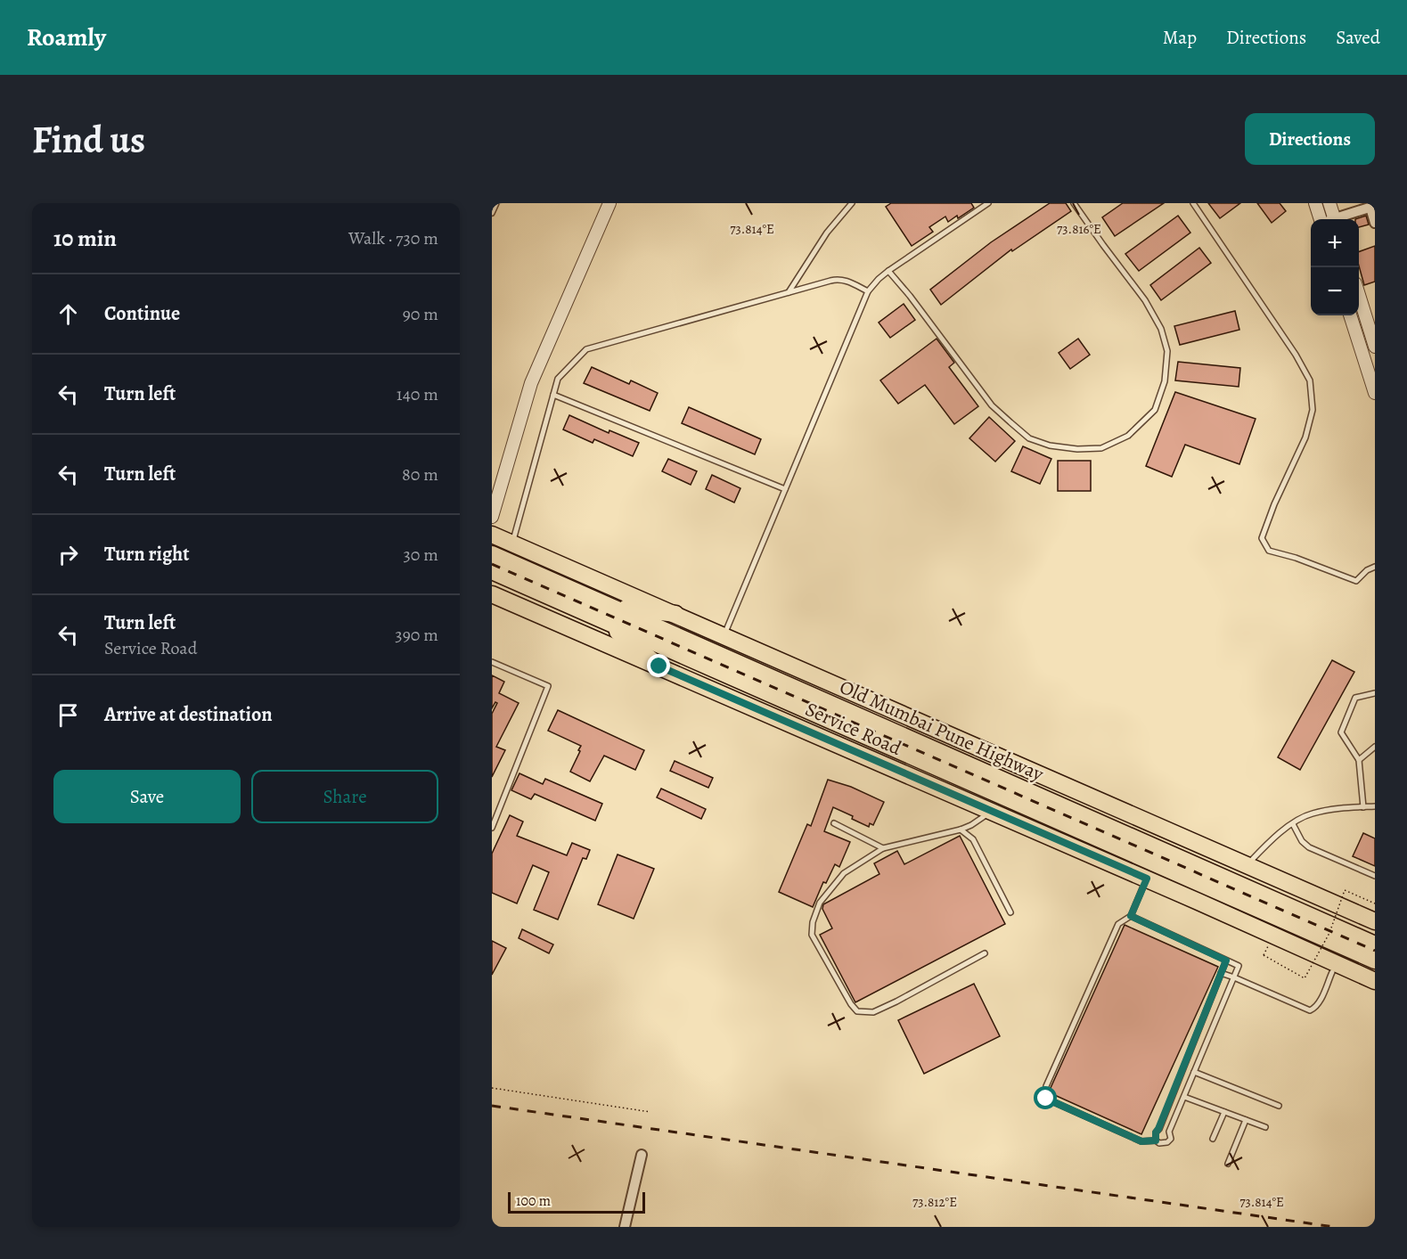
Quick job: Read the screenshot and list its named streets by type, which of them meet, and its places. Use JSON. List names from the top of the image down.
{
  "streets": {
    "main road": ["Service Road", "Old Mumbai Pune Highway"]
  },
  "scale_bar": "100 m",
  "page": {
    "header": "Roamly",
    "nav": ["Map", "Directions", "Saved"],
    "buttons": [
      "Directions",
      ["Save", "Share"]
    ],
    "title": "Find us",
    "heading": ["10 min", "Walk · 730 m"],
    "map_buttons": ["+", "−"],
    "list": [
      ["Continue", "90 m"],
      ["Turn left", "140 m"],
      ["Turn left", "80 m"],
      ["Turn right", "30 m"],
      ["Turn left", "Service Road", "390 m"],
      "Arrive at destination"
    ],
    "scale": "100 m"
  },
  "coordinates": ["73.814°E", "73.816°E", "73.812°E"]
}
